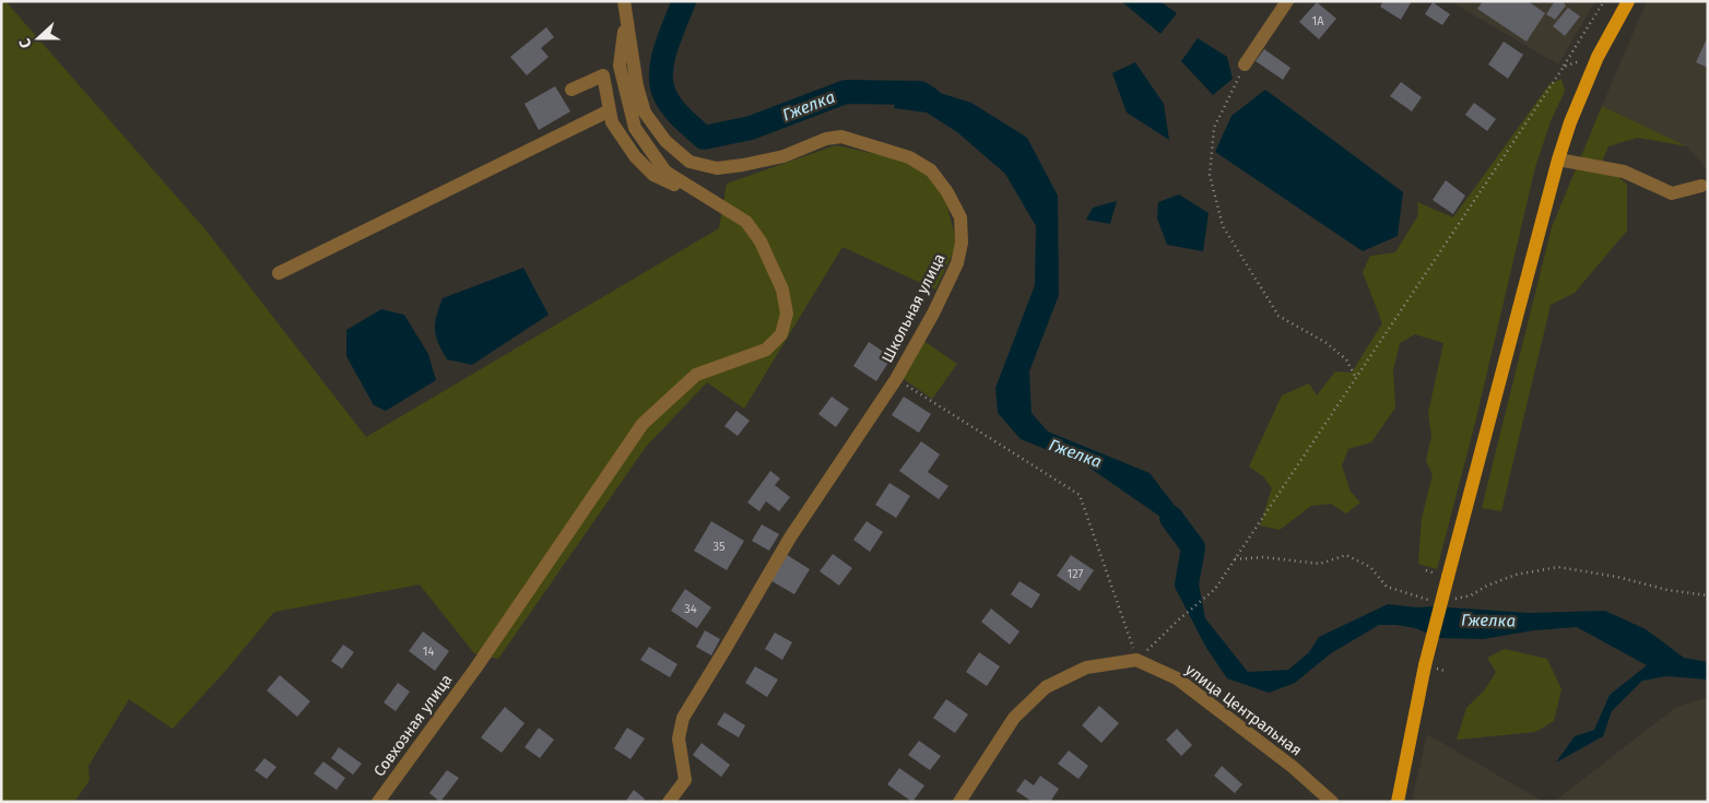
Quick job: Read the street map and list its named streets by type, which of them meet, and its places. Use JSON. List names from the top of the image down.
{
  "streets": {
    "street": ["Школьная улица", "улица Центральная", "Совхозная улица"]
  },
  "water": ["Гжелка"],
  "house_numbers": [
    "1А",
    "35",
    "127",
    "34",
    "14"
  ],
  "north": "left"
}
